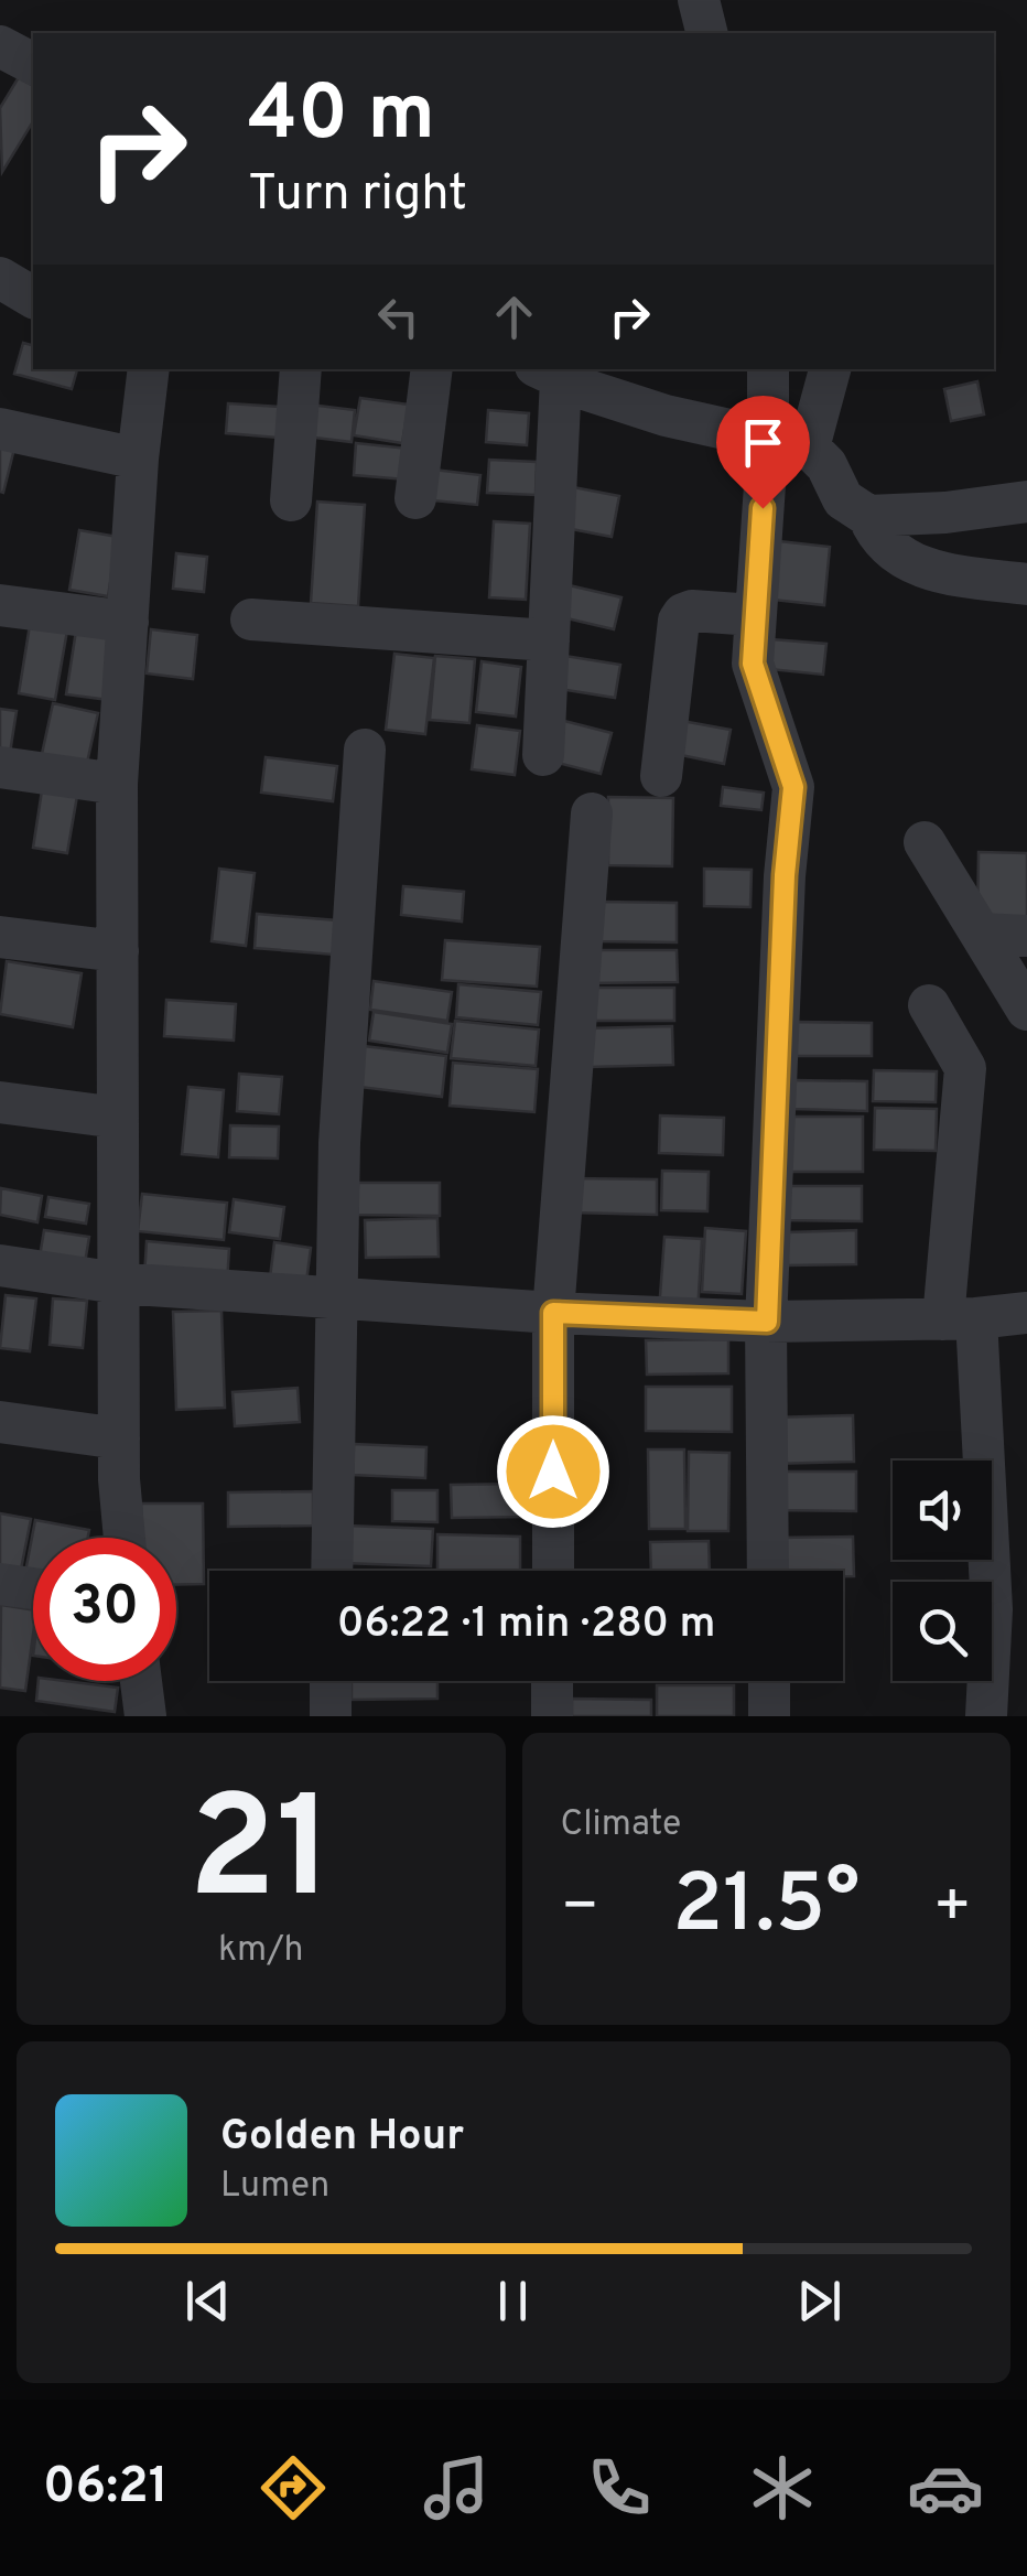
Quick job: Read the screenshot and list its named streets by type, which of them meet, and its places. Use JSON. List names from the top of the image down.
{
  "page": {
    "turn": ["40 m", "Turn right"],
    "limit": "30",
    "trip": "06:22 · 1 min · 280 m",
    "tile": [
      ["21", "km/h"],
      "Climate"
    ],
    "heat": ["−", "21.5°", "+"],
    "song": ["Golden Hour", "Lumen"],
    "tabs": "06:21"
  }
}
